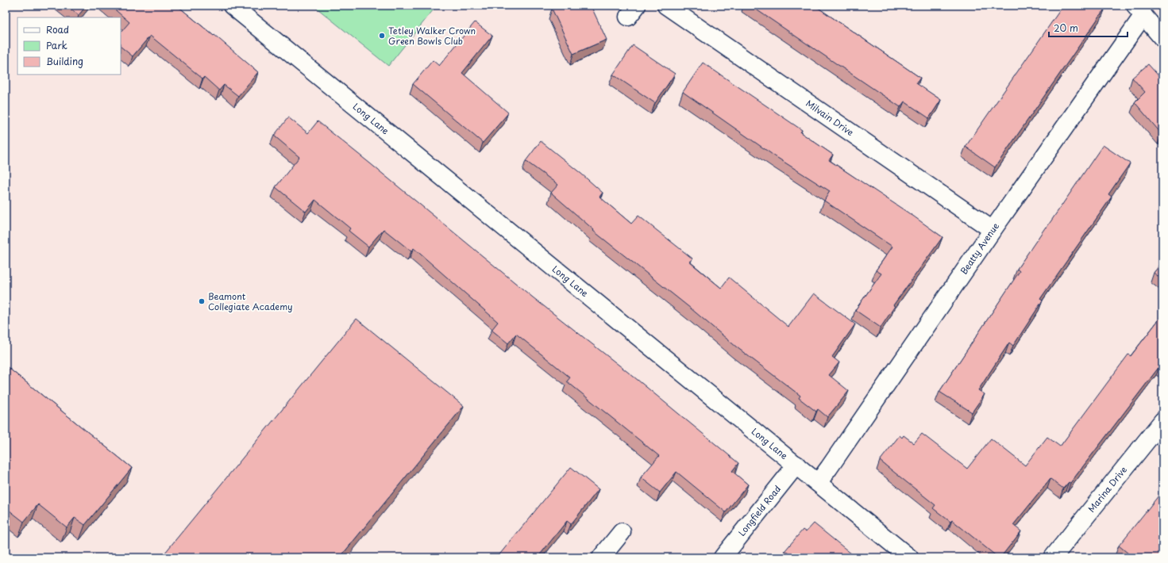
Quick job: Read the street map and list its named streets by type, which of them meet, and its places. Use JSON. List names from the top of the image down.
{
  "streets": {
    "street": [
      "Milvain Drive",
      "Long Lane",
      "Beatty Avenue",
      "Marina Drive",
      "Longfield Road"
    ]
  },
  "crossings": [
    ["Milvain Drive", "Beatty Avenue"],
    ["Long Lane", "Beatty Avenue"],
    ["Long Lane", "Longfield Road"]
  ],
  "places": ["Tetley Walker Crown Green Bowls Club", "Beamont Collegiate Academy"],
  "legend": ["Road", "Park", "Building"],
  "scale_bar": "20 m"
}
